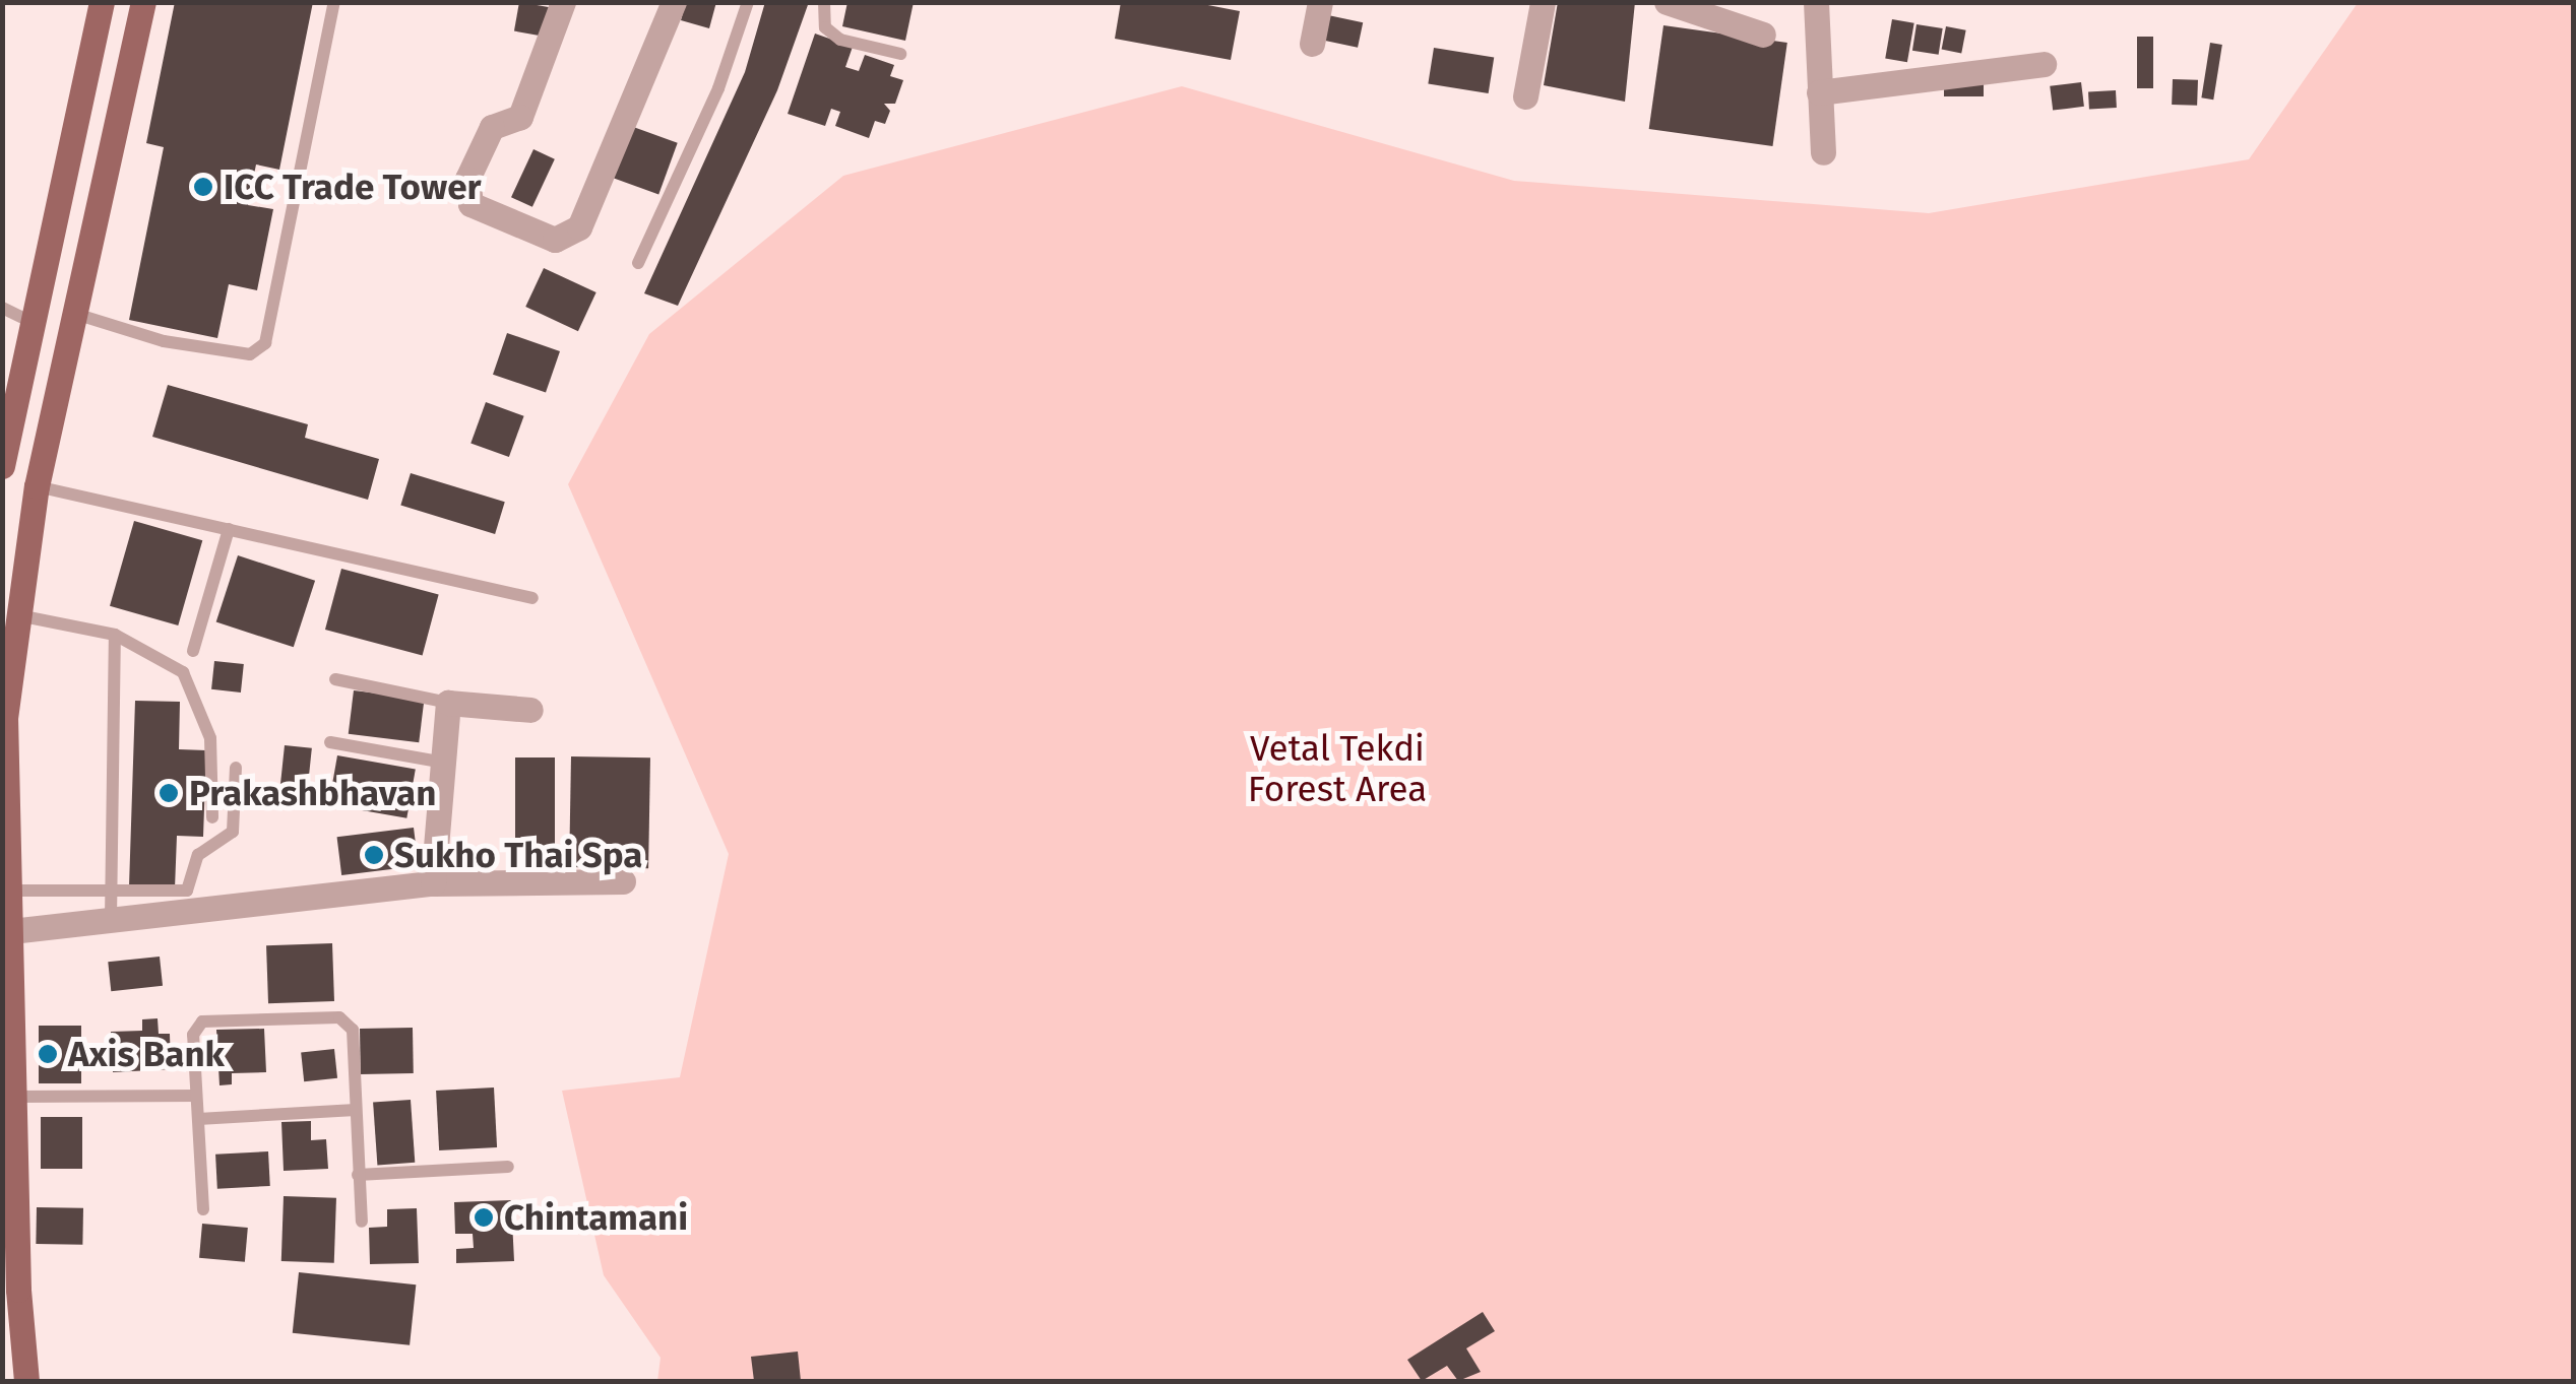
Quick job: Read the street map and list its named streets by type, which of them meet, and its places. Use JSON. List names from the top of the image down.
{
  "parks": ["Vetal Tekdi Forest Area"],
  "places": [
    "ICC Trade Tower",
    "Prakashbhavan",
    "Sukho Thai Spa",
    "Axis Bank",
    "Chintamani"
  ]
}
